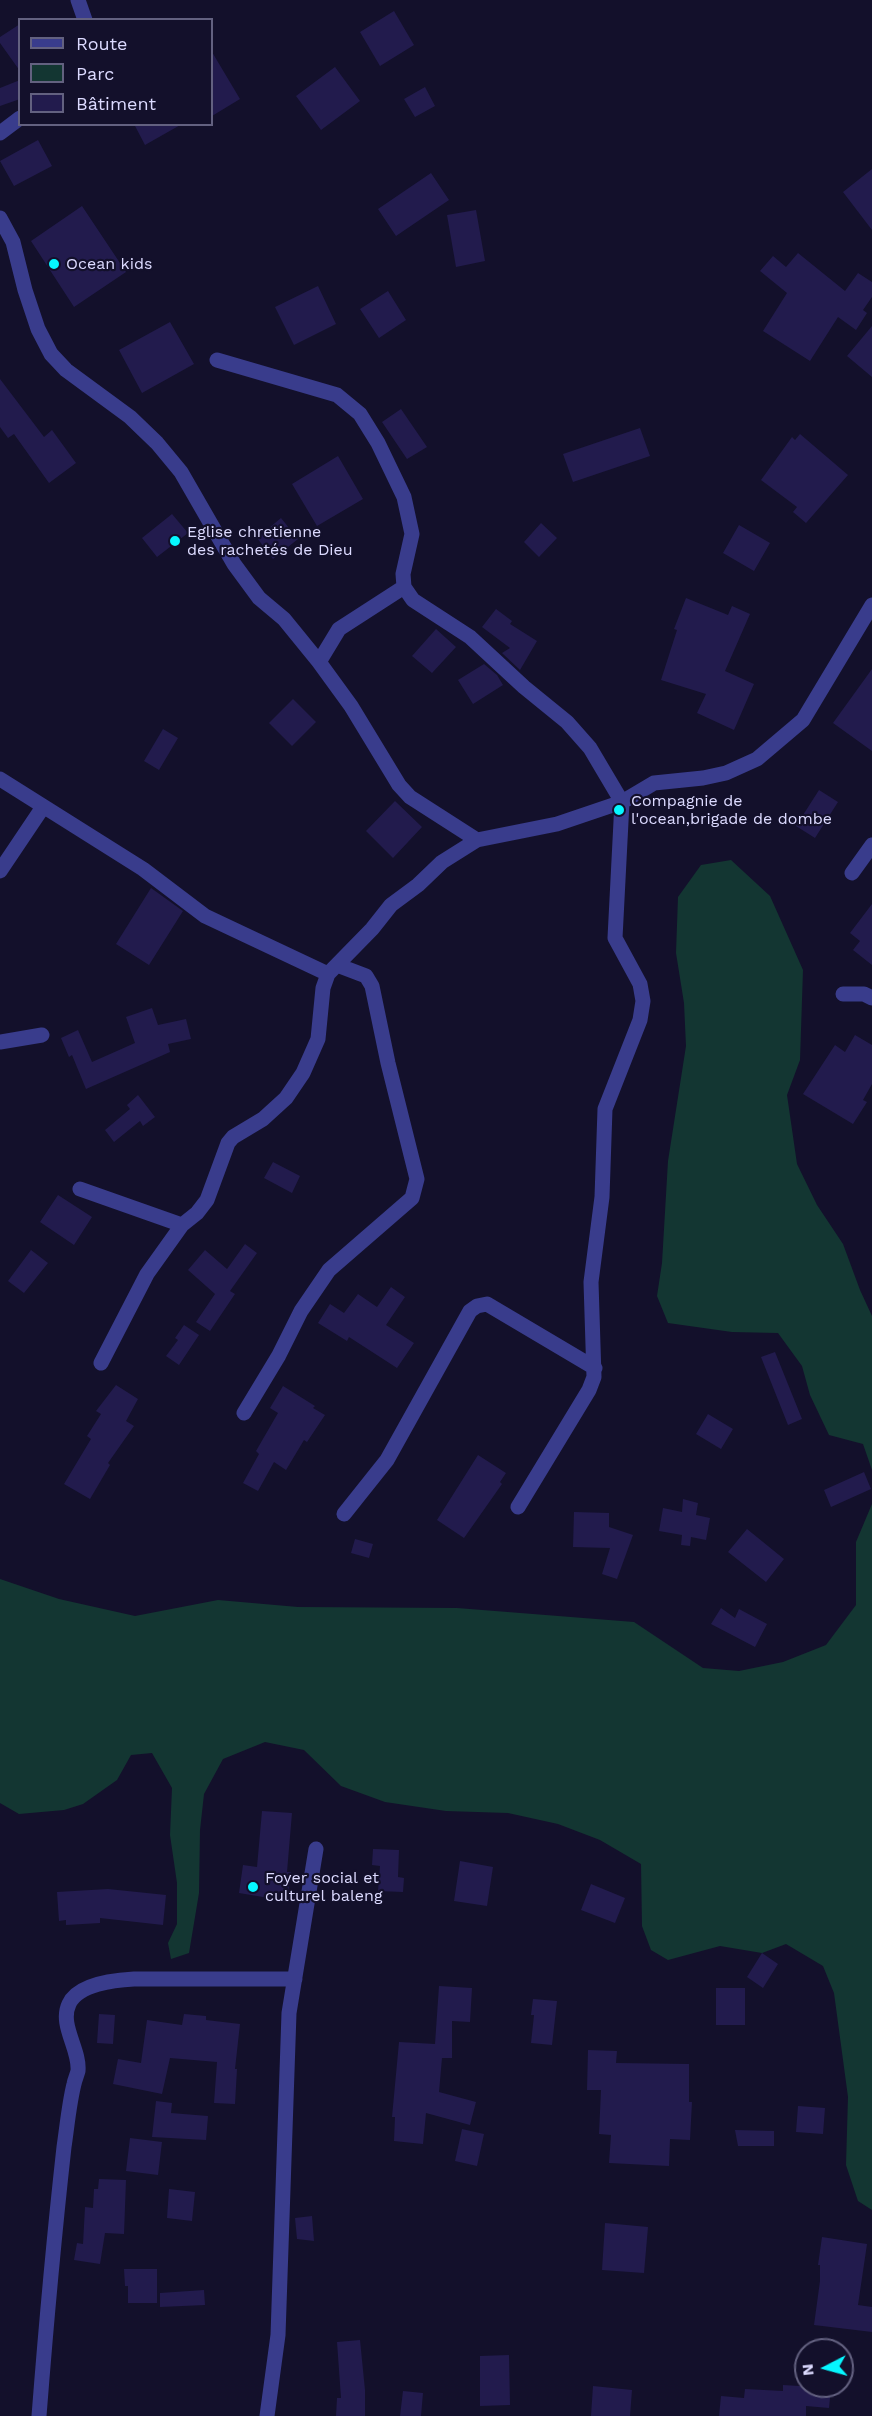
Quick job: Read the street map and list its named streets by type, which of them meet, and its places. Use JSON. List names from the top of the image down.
{
  "places": [
    "Ocean kids",
    "Eglise chretienne des rachetés de Dieu",
    "Compagnie de l'ocean,brigade de dombe",
    "Foyer social et culturel baleng"
  ],
  "legend": ["Route", "Parc", "Bâtiment"],
  "north": "left"
}
